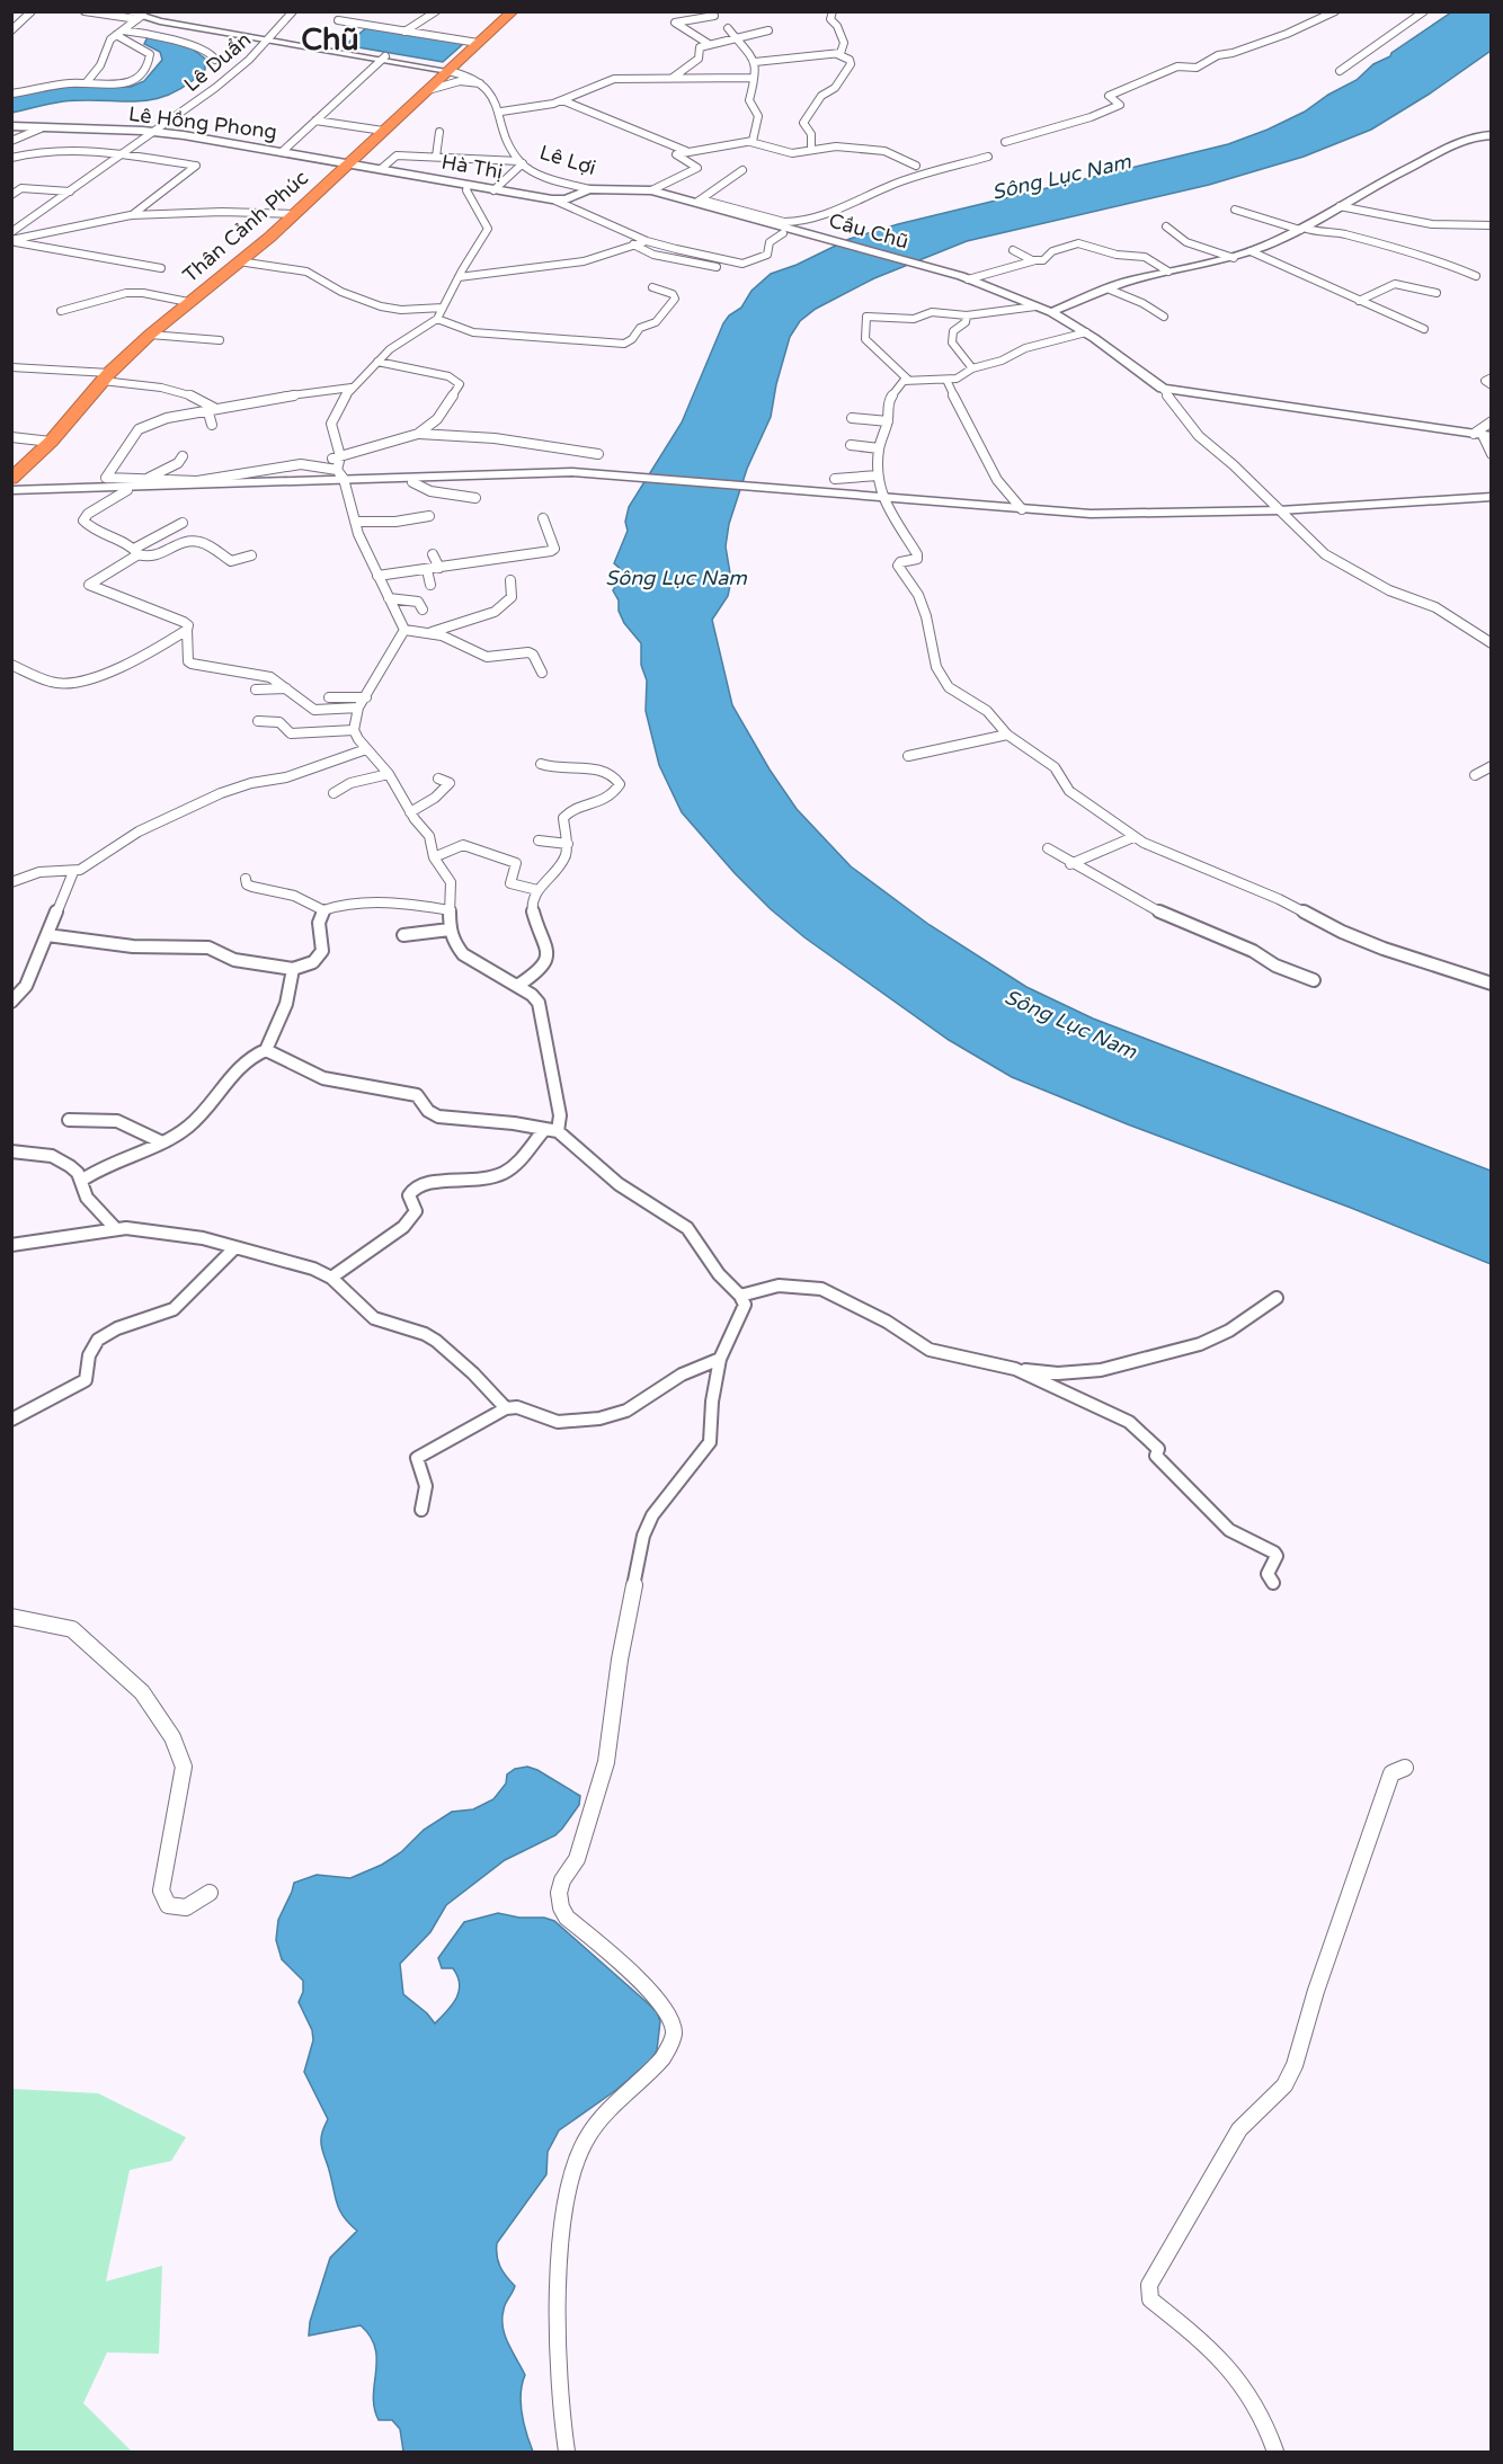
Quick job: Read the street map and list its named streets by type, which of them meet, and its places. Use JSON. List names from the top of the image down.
{
  "streets": {
    "highway": ["Thân Cảnh Phúc"],
    "street": [
      "Lê Duẩn",
      "Lê Hồng Phong",
      "Lê Lợi",
      "Hà Thị",
      "Cầu Chũ"
    ]
  },
  "crossings": [
    ["Lê Duẩn", "Lê Hồng Phong"],
    ["Lê Hồng Phong", "Hà Thị"],
    ["Lê Hồng Phong", "Thân Cảnh Phúc"],
    ["Lê Lợi", "Hà Thị"],
    ["Lê Lợi", "Thân Cảnh Phúc"],
    ["Lê Lợi", "Cầu Chũ"],
    ["Hà Thị", "Thân Cảnh Phúc"]
  ],
  "districts": ["Chũ"],
  "water": ["Sông Lục Nam"]
}
